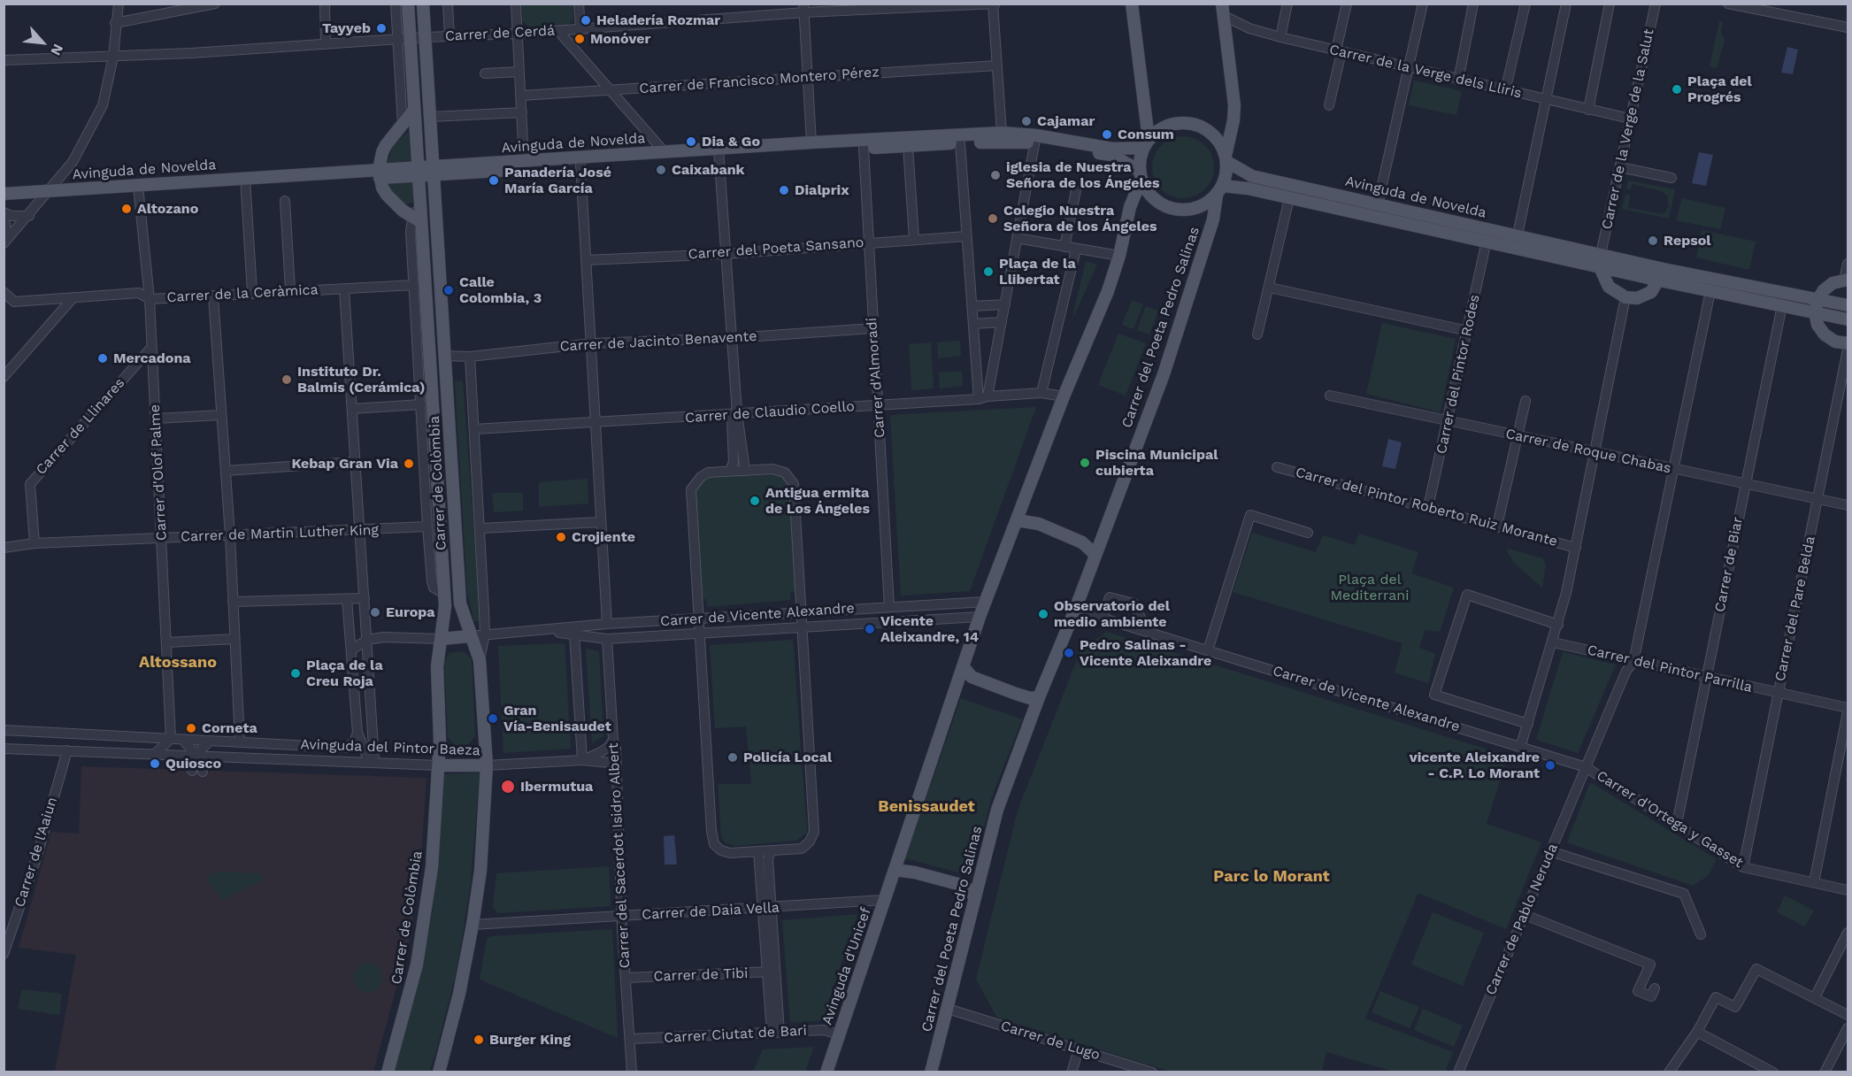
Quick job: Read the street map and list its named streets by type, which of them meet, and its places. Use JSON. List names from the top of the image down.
{
  "streets": {
    "main road": [
      "Avinguda de Novelda",
      "Carrer del Poeta Pedro Salinas",
      "Carrer de Colòmbia",
      "Avinguda del Pintor Baeza",
      "Avinguda d'Unicef"
    ],
    "street": [
      "Carrer de Cerdá",
      "Carrer de la Verge dels Lliris",
      "Carrer de Francisco Montero Pérez",
      "Carrer de la Verge de la Salut",
      "Carrer del Poeta Sansano",
      "Carrer de la Ceràmica",
      "Carrer de Jacinto Benavente",
      "Carrer del Pintor Rodes",
      "Carrer d'Almoradí",
      "Carrer de Claudio Coello",
      "Carrer de Llinares",
      "Carrer de Roque Chabas",
      "Carrer d'Olof Palme",
      "Carrer del Pintor Roberto Ruiz Morante",
      "Carrer de Martin Luther King",
      "Carrer de Biar",
      "Carrer del Pare Belda",
      "Carrer de Vicente Alexandre",
      "Carrer del Pintor Parrilla",
      "Carrer d'Ortega y Gasset",
      "Carrer de l'Aaiun",
      "Carrer del Sacerdot Isidro Albert",
      "Carrer de Daia Vella",
      "Carrer de Pablo Neruda",
      "Carrer de Tibi",
      "Carrer Ciutat de Bari",
      "Carrer de Lugo"
    ]
  },
  "crossings": [
    ["Carrer de Cerdá", "Carrer de Colòmbia"],
    ["Carrer de la Verge dels Lliris", "Carrer de la Verge de la Salut"],
    ["Carrer de la Verge de la Salut", "Avinguda de Novelda"],
    ["Avinguda de Novelda", "Carrer del Poeta Pedro Salinas"],
    ["Avinguda de Novelda", "Carrer del Pintor Rodes"],
    ["Avinguda de Novelda", "Carrer d'Almoradí"],
    ["Avinguda de Novelda", "Carrer d'Olof Palme"],
    ["Avinguda de Novelda", "Carrer de Colòmbia"],
    ["Avinguda de Novelda", "Carrer de Biar"],
    ["Avinguda de Novelda", "Carrer de Pablo Neruda"],
    ["Avinguda de Novelda", "Avinguda d'Unicef"],
    ["Carrer del Poeta Sansano", "Carrer d'Almoradí"],
    ["Carrer de la Ceràmica", "Carrer d'Olof Palme"],
    ["Carrer de la Ceràmica", "Carrer de Colòmbia"],
    ["Carrer del Poeta Pedro Salinas", "Carrer de Vicente Alexandre"],
    ["Carrer del Poeta Pedro Salinas", "Avinguda d'Unicef"],
    ["Carrer del Poeta Pedro Salinas", "Carrer de Lugo"],
    ["Carrer de Jacinto Benavente", "Carrer d'Almoradí"],
    ["Carrer de Jacinto Benavente", "Carrer de Colòmbia"],
    ["Carrer del Pintor Rodes", "Carrer de Roque Chabas"],
    ["Carrer del Pintor Rodes", "Carrer del Pintor Roberto Ruiz Morante"],
    ["Carrer d'Almoradí", "Carrer de Claudio Coello"],
    ["Carrer d'Almoradí", "Carrer de Vicente Alexandre"],
    ["Carrer de Claudio Coello", "Carrer de Colòmbia"],
    ["Carrer de Claudio Coello", "Avinguda d'Unicef"],
    ["Carrer de Llinares", "Carrer d'Olof Palme"],
    ["Carrer de Llinares", "Carrer de Martin Luther King"],
    ["Carrer de Roque Chabas", "Carrer de Biar"],
    ["Carrer de Roque Chabas", "Carrer del Pare Belda"],
    ["Carrer de Roque Chabas", "Carrer de Pablo Neruda"],
    ["Carrer d'Olof Palme", "Carrer de Martin Luther King"],
    ["Carrer d'Olof Palme", "Avinguda del Pintor Baeza"],
    ["Carrer de Colòmbia", "Carrer de Martin Luther King"],
    ["Carrer de Colòmbia", "Carrer de Vicente Alexandre"],
    ["Carrer de Colòmbia", "Avinguda del Pintor Baeza"],
    ["Carrer de Colòmbia", "Carrer de Daia Vella"],
    ["Carrer de Biar", "Carrer del Pintor Parrilla"],
    ["Carrer de Biar", "Carrer d'Ortega y Gasset"],
    ["Carrer del Pare Belda", "Carrer del Pintor Parrilla"],
    ["Carrer del Pare Belda", "Carrer d'Ortega y Gasset"],
    ["Carrer de Vicente Alexandre", "Carrer d'Ortega y Gasset"],
    ["Carrer de Vicente Alexandre", "Carrer del Sacerdot Isidro Albert"],
    ["Carrer de Vicente Alexandre", "Carrer de Pablo Neruda"],
    ["Carrer de Vicente Alexandre", "Avinguda d'Unicef"],
    ["Carrer del Pintor Parrilla", "Carrer de Pablo Neruda"],
    ["Avinguda del Pintor Baeza", "Carrer de l'Aaiun"],
    ["Avinguda del Pintor Baeza", "Carrer del Sacerdot Isidro Albert"],
    ["Carrer d'Ortega y Gasset", "Carrer de Pablo Neruda"],
    ["Carrer del Sacerdot Isidro Albert", "Carrer de Daia Vella"],
    ["Carrer del Sacerdot Isidro Albert", "Carrer de Tibi"],
    ["Carrer del Sacerdot Isidro Albert", "Carrer Ciutat de Bari"],
    ["Carrer de Daia Vella", "Avinguda d'Unicef"],
    ["Avinguda d'Unicef", "Carrer Ciutat de Bari"]
  ],
  "districts": ["Altossano", "Benissaudet", "Parc lo Morant"],
  "parks": ["Plaça del Mediterrani"],
  "places": [
    "Heladería Rozmar",
    "Tayyeb",
    "Monóver",
    "Plaça del Progrés",
    "Cajamar",
    "Consum",
    "Dia & Go",
    "Caixabank",
    "iglesia de Nuestra Señora de los Ángeles",
    "Panadería José María García",
    "Dialprix",
    "Altozano",
    "Colegio Nuestra Señora de los Ángeles",
    "Repsol",
    "Plaça de la Llibertat",
    "Calle Colombia, 3",
    "Mercadona",
    "Instituto Dr. Balmis (Cerámica)",
    "Piscina Municipal cubierta",
    "Kebap Gran Via",
    "Antigua ermita de Los Ángeles",
    "Crojiente",
    "Europa",
    "Observatorio del medio ambiente",
    "Vicente Aleixandre, 14",
    "Pedro Salinas - Vicente Aleixandre",
    "Plaça de la Creu Roja",
    "Gran Vía-Benisaudet",
    "Corneta",
    "Policía Local",
    "Quiosco",
    "vicente Aleixandre - C.P. Lo Morant",
    "Ibermutua",
    "Burger King"
  ],
  "north": "bottom right"
}
